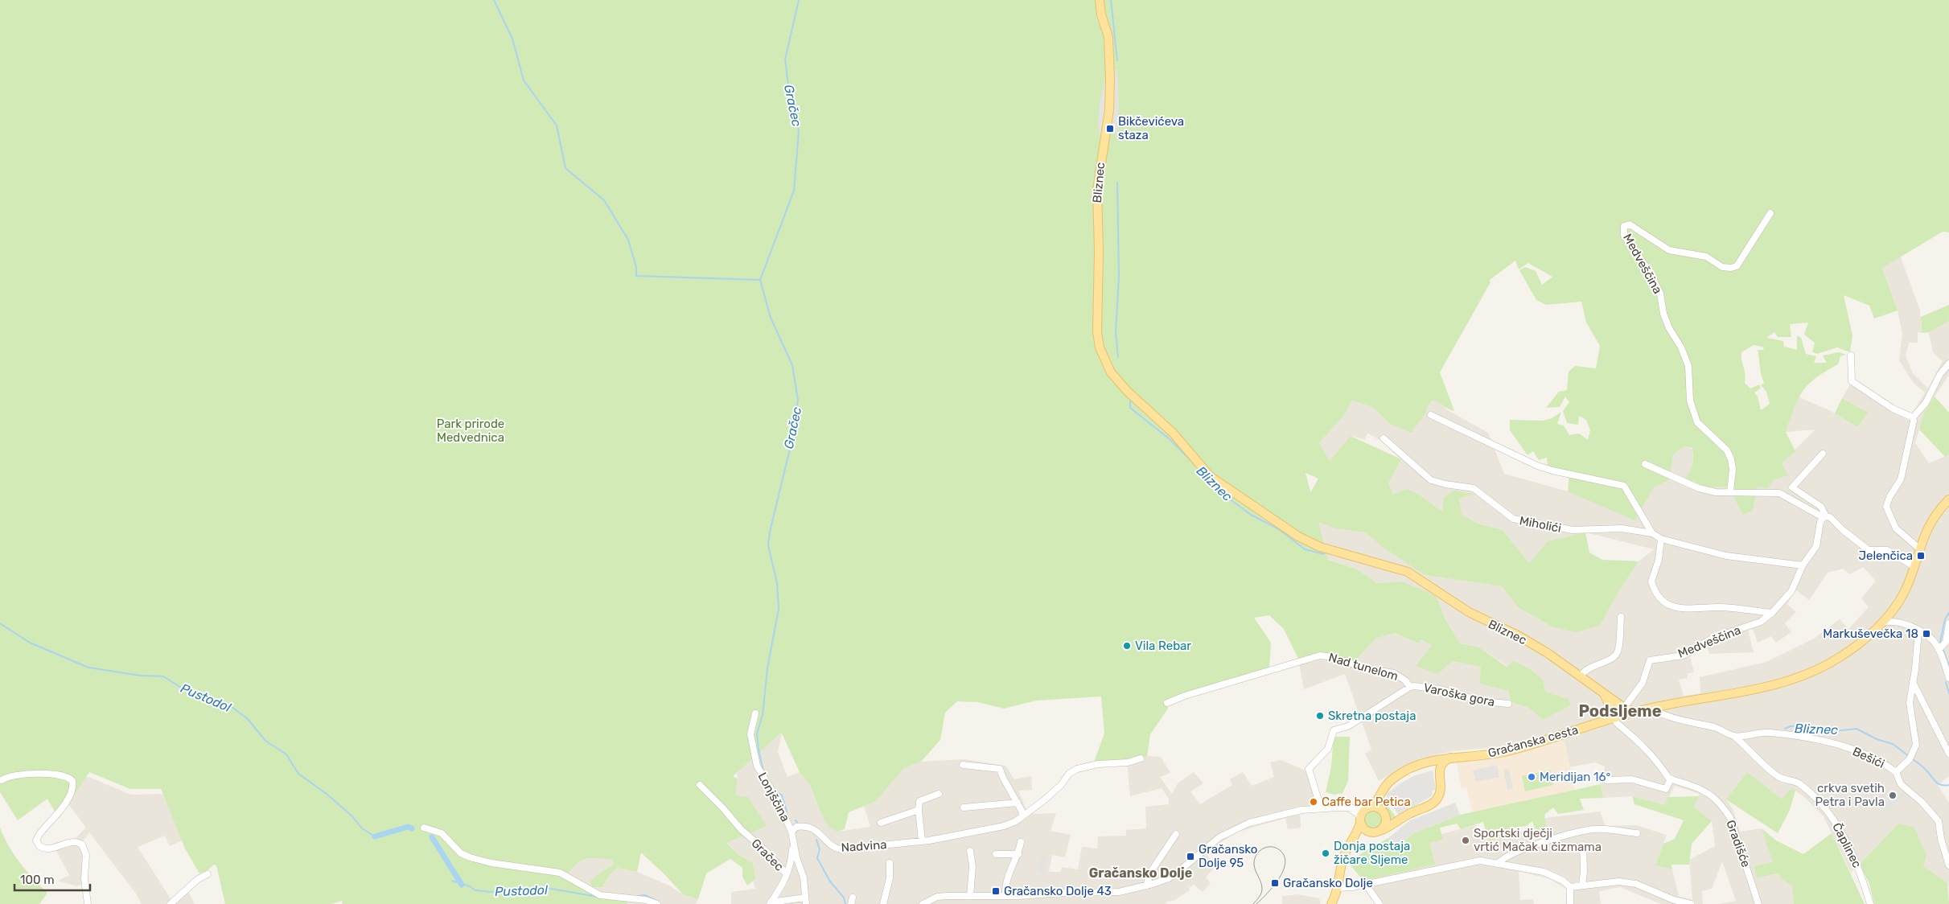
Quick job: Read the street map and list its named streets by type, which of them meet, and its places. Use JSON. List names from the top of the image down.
{
  "streets": {
    "main road": ["Bliznec", "Gračanska cesta"],
    "street": [
      "Medveščina",
      "Miholići",
      "Nad tunelom",
      "Varoška gora",
      "Bešići",
      "Lonjščina",
      "Gradišće",
      "Čaplinec",
      "Nadvina",
      "Gračec"
    ]
  },
  "crossings": [
    ["Bliznec", "Medveščina"],
    ["Bliznec", "Gračanska cesta"],
    ["Medveščina", "Miholići"],
    ["Nad tunelom", "Varoška gora"],
    ["Bešići", "Čaplinec"],
    ["Lonjščina", "Nadvina"]
  ],
  "districts": ["Podsljeme", "Gračansko Dolje"],
  "water": ["Gračec", "Bliznec", "Pustodol"],
  "parks": ["Park prirode Medvednica"],
  "places": {
    "transit": [
      "Bikčevićeva staza",
      "Jelenčica",
      "Markuševečka 18",
      "Gračansko Dolje 95",
      "Gračansko Dolje",
      "Gračansko Dolje 43"
    ],
    "other": [
      "Vila Rebar",
      "Skretna postaja",
      "Meridijan 16°",
      "crkva svetih Petra i Pavla",
      "Caffe bar Petica",
      "Sportski dječji vrtić Mačak u čizmama",
      "Donja postaja žičare Sljeme"
    ]
  },
  "scale_bar": "100 m"
}
